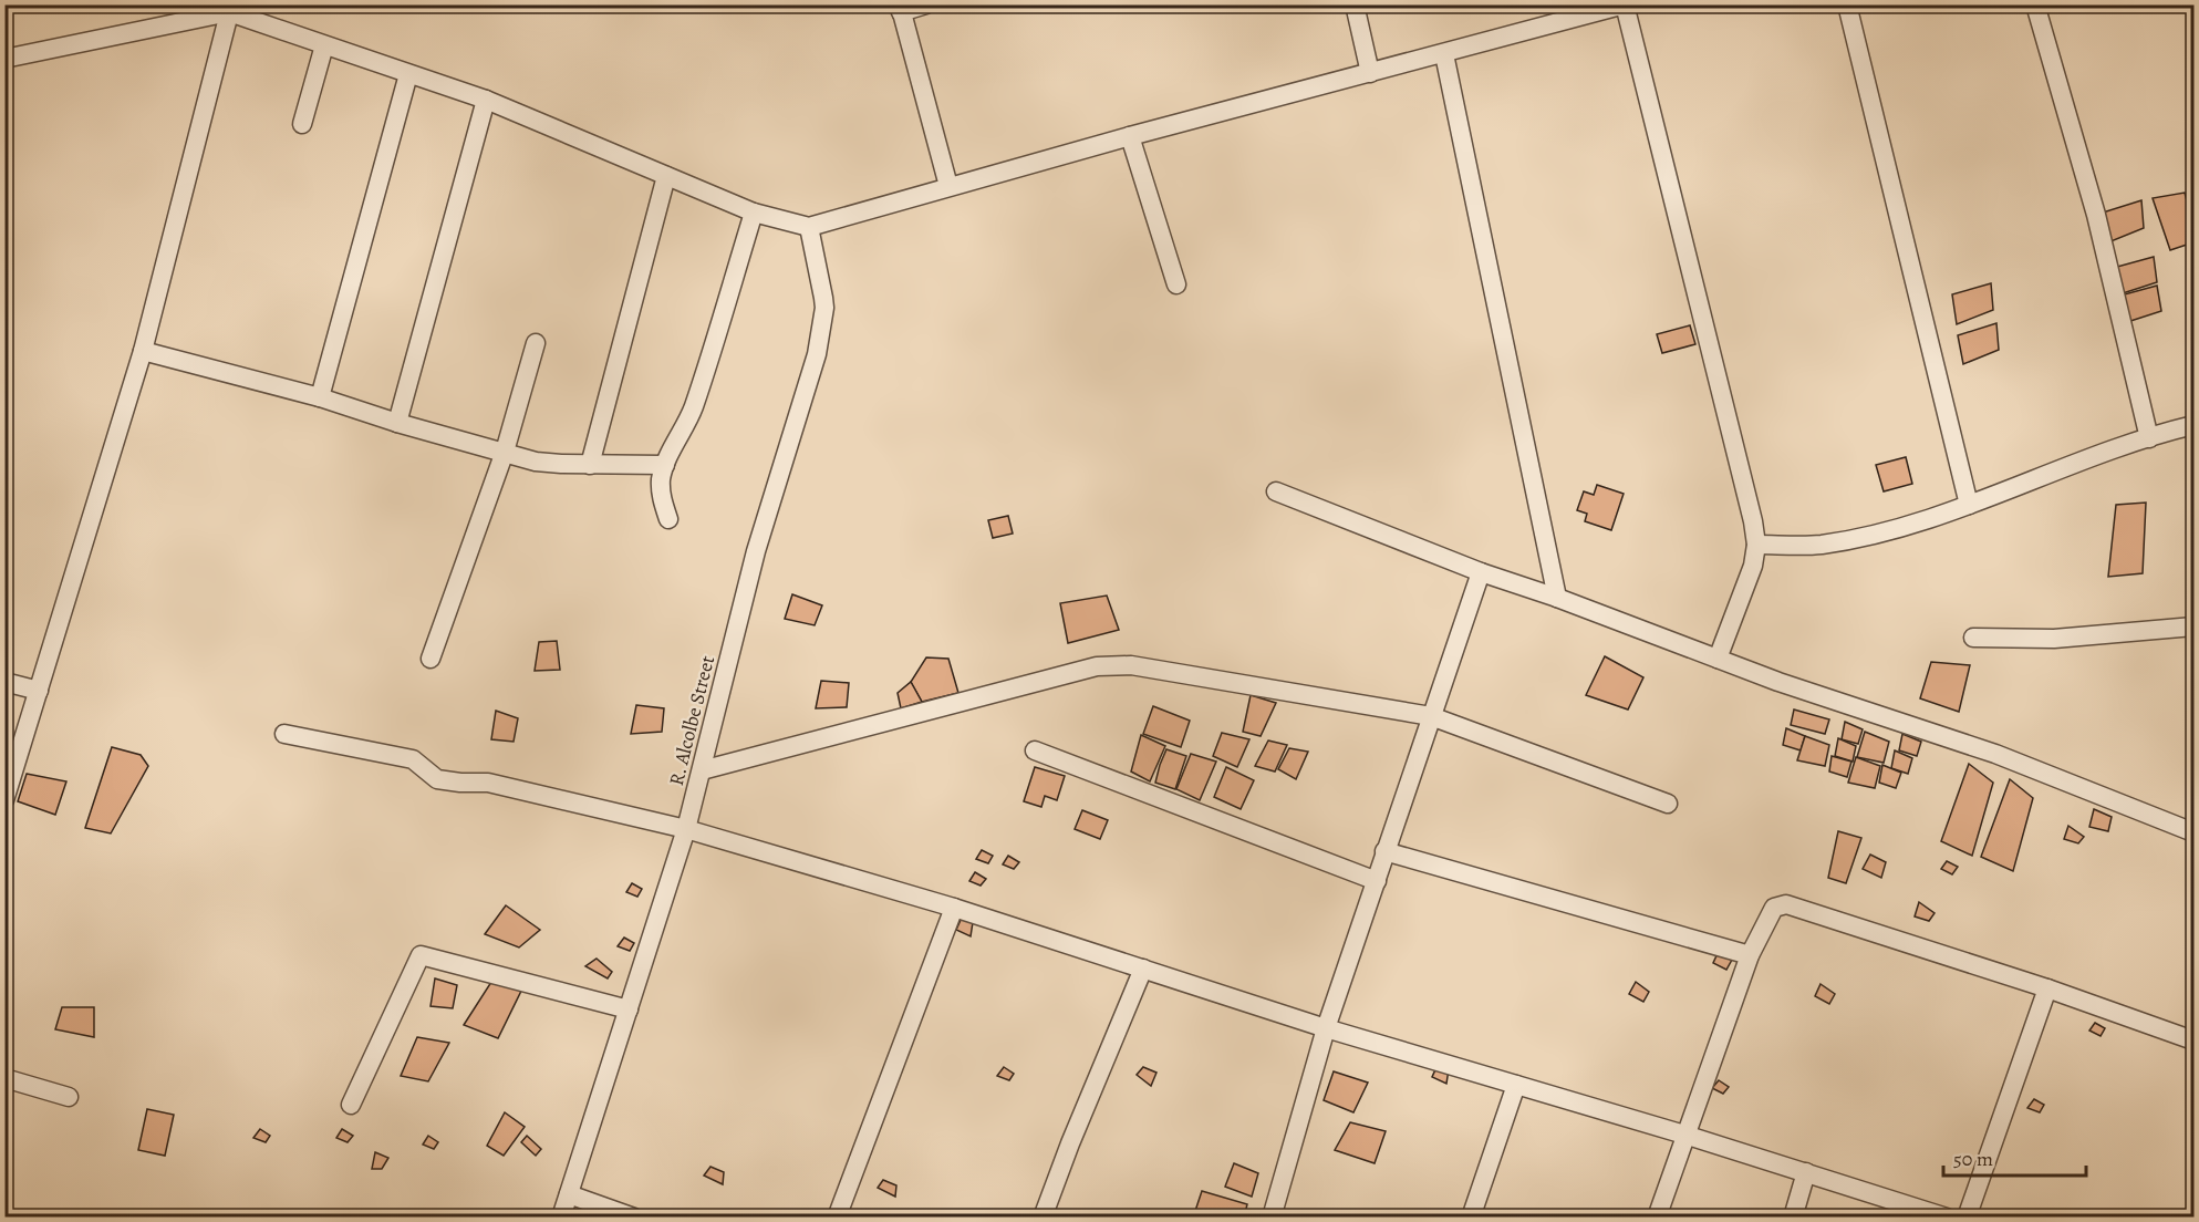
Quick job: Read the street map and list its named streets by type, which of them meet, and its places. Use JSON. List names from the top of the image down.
{
  "streets": {
    "street": ["R. Alcolbe Street"]
  },
  "scale_bar": "50 m"
}
